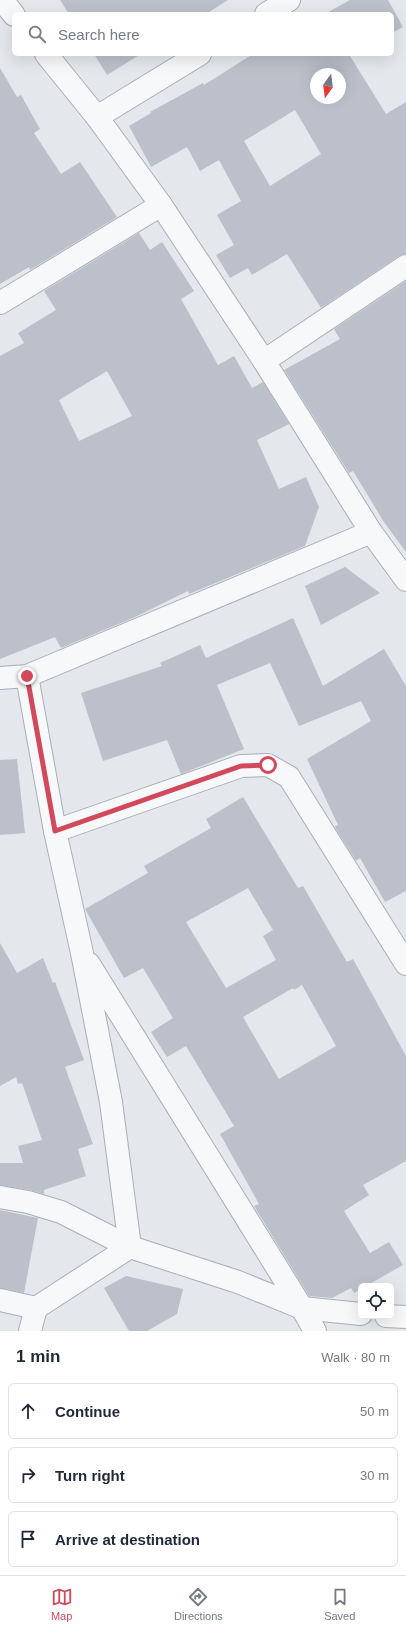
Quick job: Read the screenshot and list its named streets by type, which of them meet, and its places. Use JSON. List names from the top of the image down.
{
  "north": "bottom",
  "page": {
    "search": "Search here",
    "heading": ["1 min", "Walk · 80 m"],
    "list": [
      ["Continue", "50 m"],
      ["Turn right", "30 m"],
      "Arrive at destination"
    ],
    "nav": ["Map", "Directions", "Saved"]
  }
}
